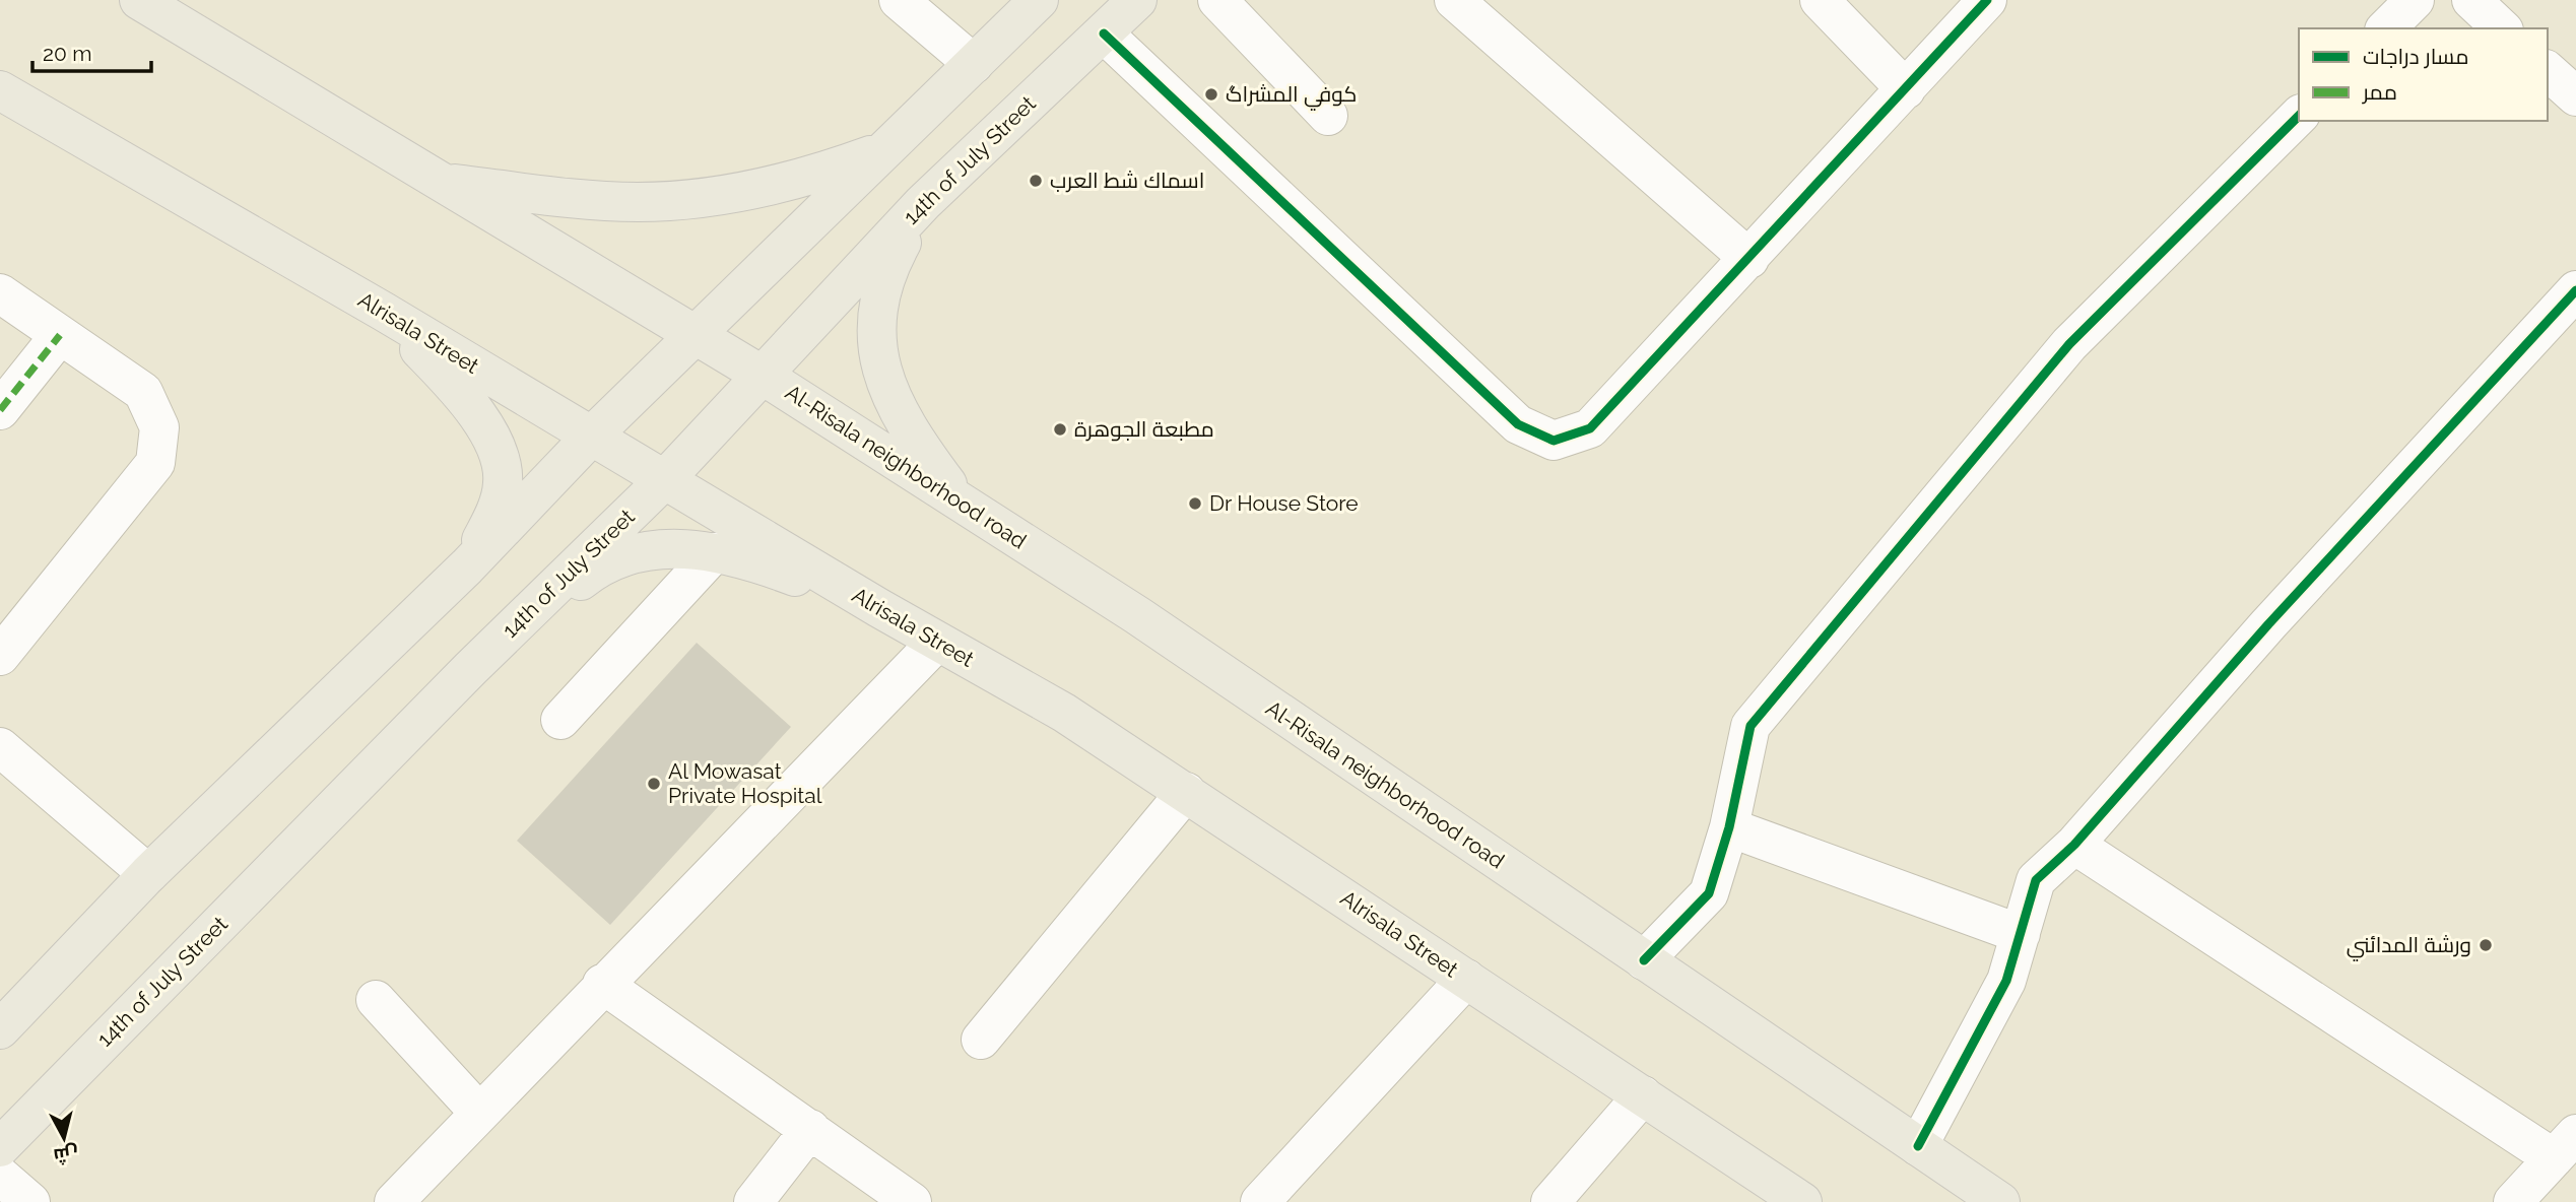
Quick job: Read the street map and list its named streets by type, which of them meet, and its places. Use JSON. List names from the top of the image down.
{
  "streets": {
    "main road": ["14th of July Street", "Alrisala Street", "Al-Risala neighborhood road"]
  },
  "crossings": [
    ["14th of July Street", "Alrisala Street"],
    ["14th of July Street", "Al-Risala neighborhood road"]
  ],
  "places": [
    "كوفي المشراگ",
    "اسماك شط العرب",
    "مطبعة الجوهرة",
    "Dr House Store",
    "Al Mowasat Private Hospital",
    "ورشة المدائني"
  ],
  "legend": ["مسار دراجات", "ممر"],
  "scale_bar": "20 m",
  "north": "bottom"
}
